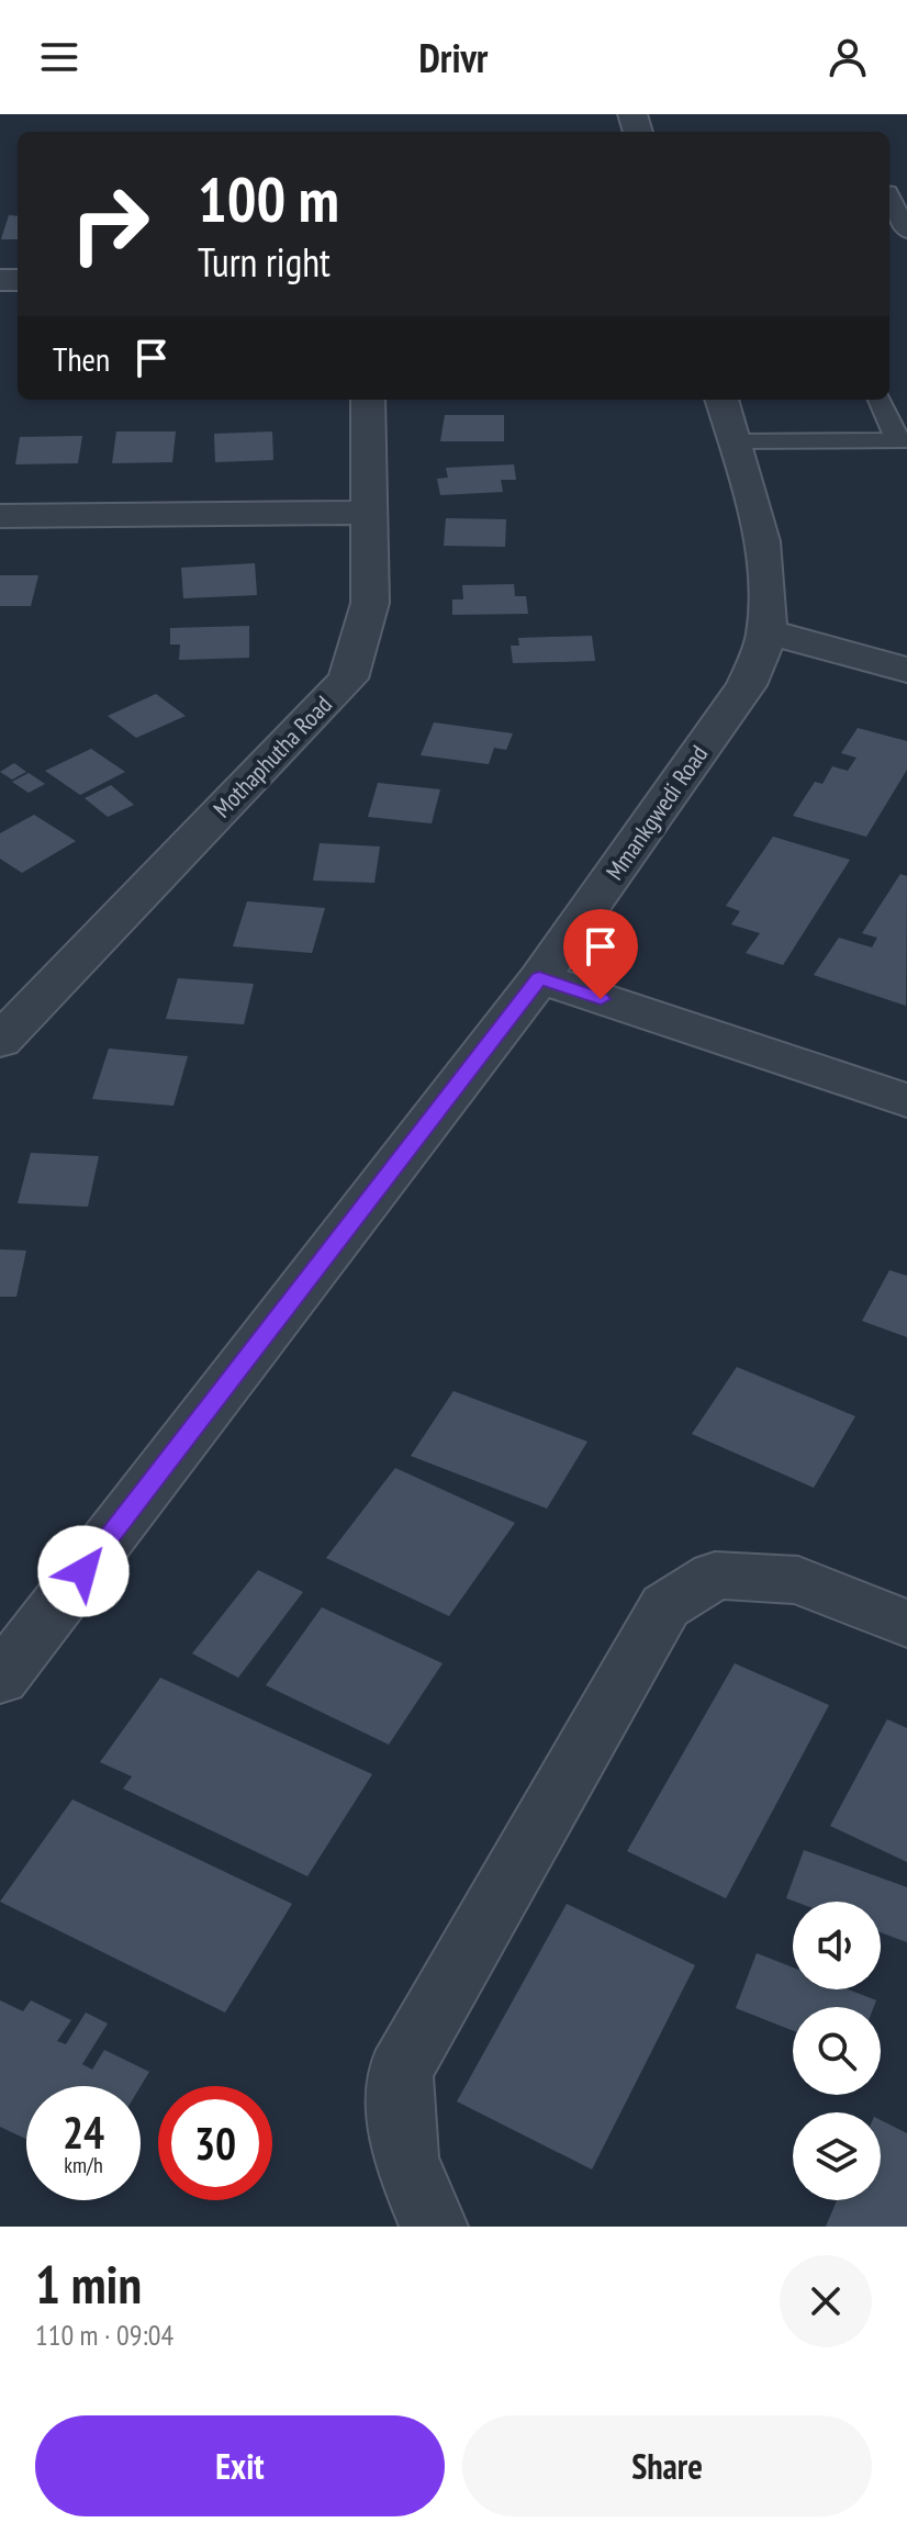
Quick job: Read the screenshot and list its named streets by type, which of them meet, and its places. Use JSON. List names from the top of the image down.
{
  "streets": {
    "street": ["Mothaphutha Road", "Mmankgwedi Road"]
  },
  "page": {
    "header": "Drivr",
    "turn": ["100 m", "Turn right"],
    "then": "Then",
    "speed": "24 km/h",
    "limit": "30",
    "heading": ["1 min", "110 m · 09:04"],
    "buttons": ["Exit", "Share"]
  }
}
